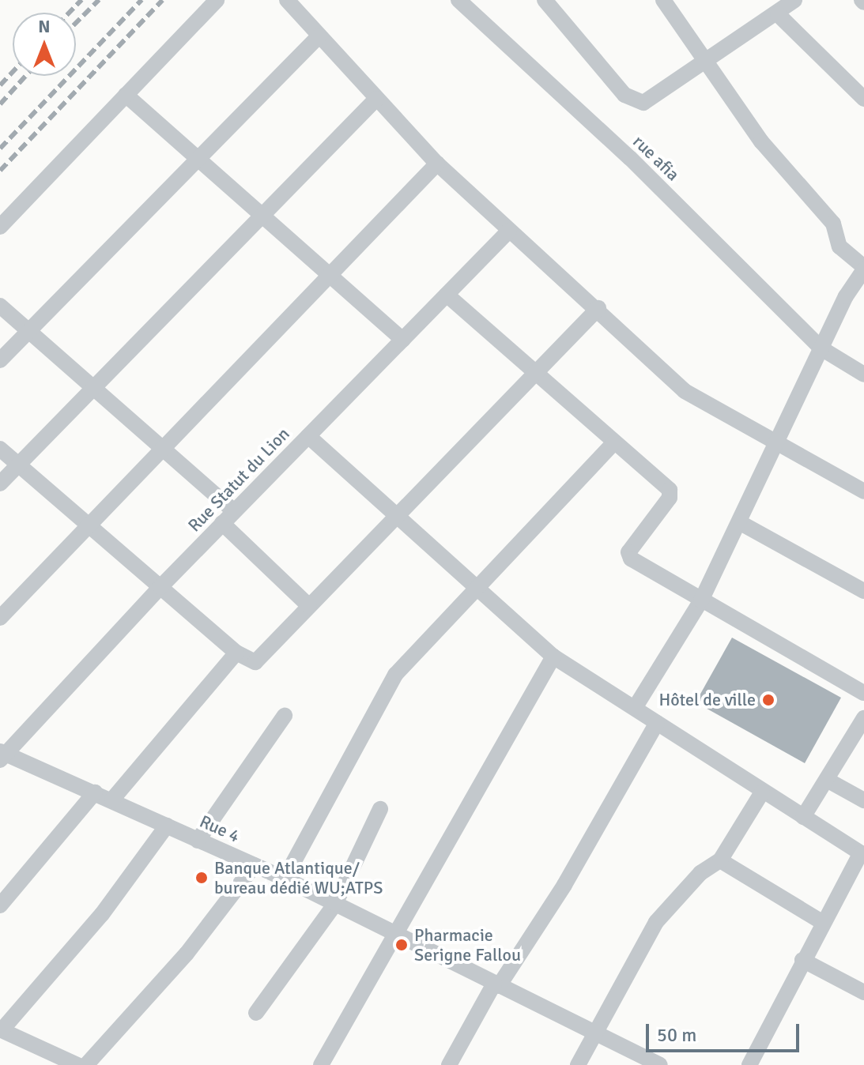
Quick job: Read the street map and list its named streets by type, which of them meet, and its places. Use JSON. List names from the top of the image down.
{
  "streets": {
    "street": ["rue afia", "Rue Statut du Lion", "Rue 4"]
  },
  "crossings": [
    ["Rue Statut du Lion", "Rue 4"]
  ],
  "places": ["Hôtel de ville", "Banque Atlantique/ bureau dédié WU;ATPS", "Pharmacie Serigne Fallou"],
  "scale_bar": "50 m",
  "north": "top"
}
